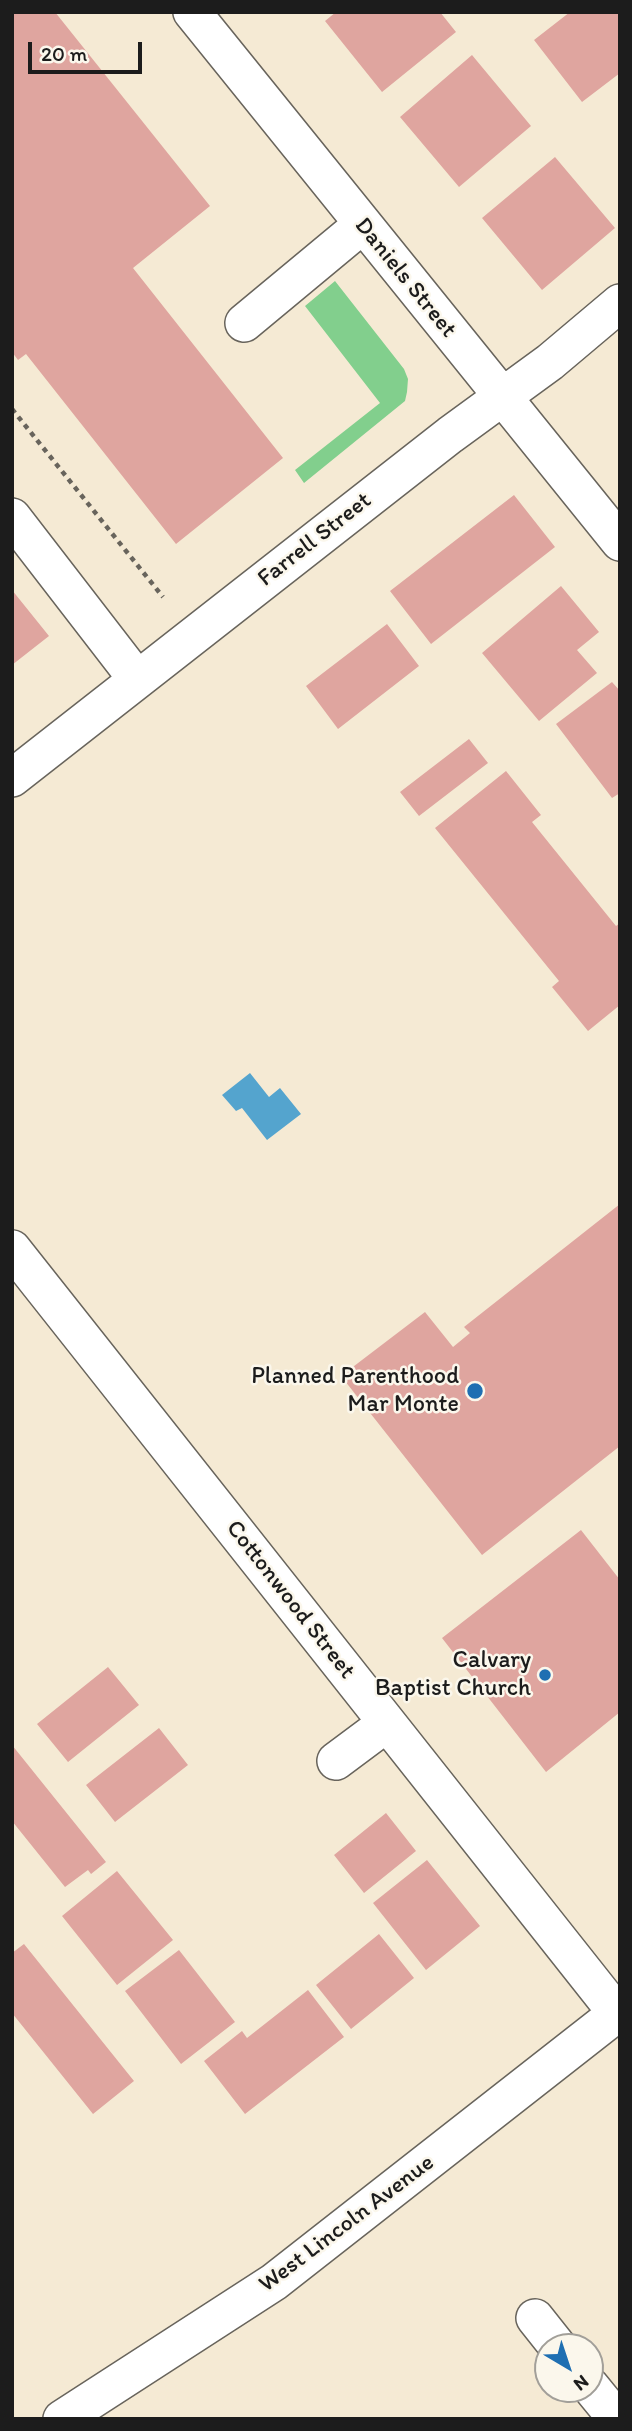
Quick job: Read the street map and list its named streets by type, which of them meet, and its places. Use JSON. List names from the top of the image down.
{
  "streets": {
    "street": [
      "Daniels Street",
      "Farrell Street",
      "Cottonwood Street",
      "West Lincoln Avenue"
    ]
  },
  "crossings": [
    ["Daniels Street", "Farrell Street"],
    ["Cottonwood Street", "West Lincoln Avenue"]
  ],
  "places": ["Planned Parenthood Mar Monte", "Calvary Baptist Church"],
  "scale_bar": "20 m",
  "north": "bottom right"
}
